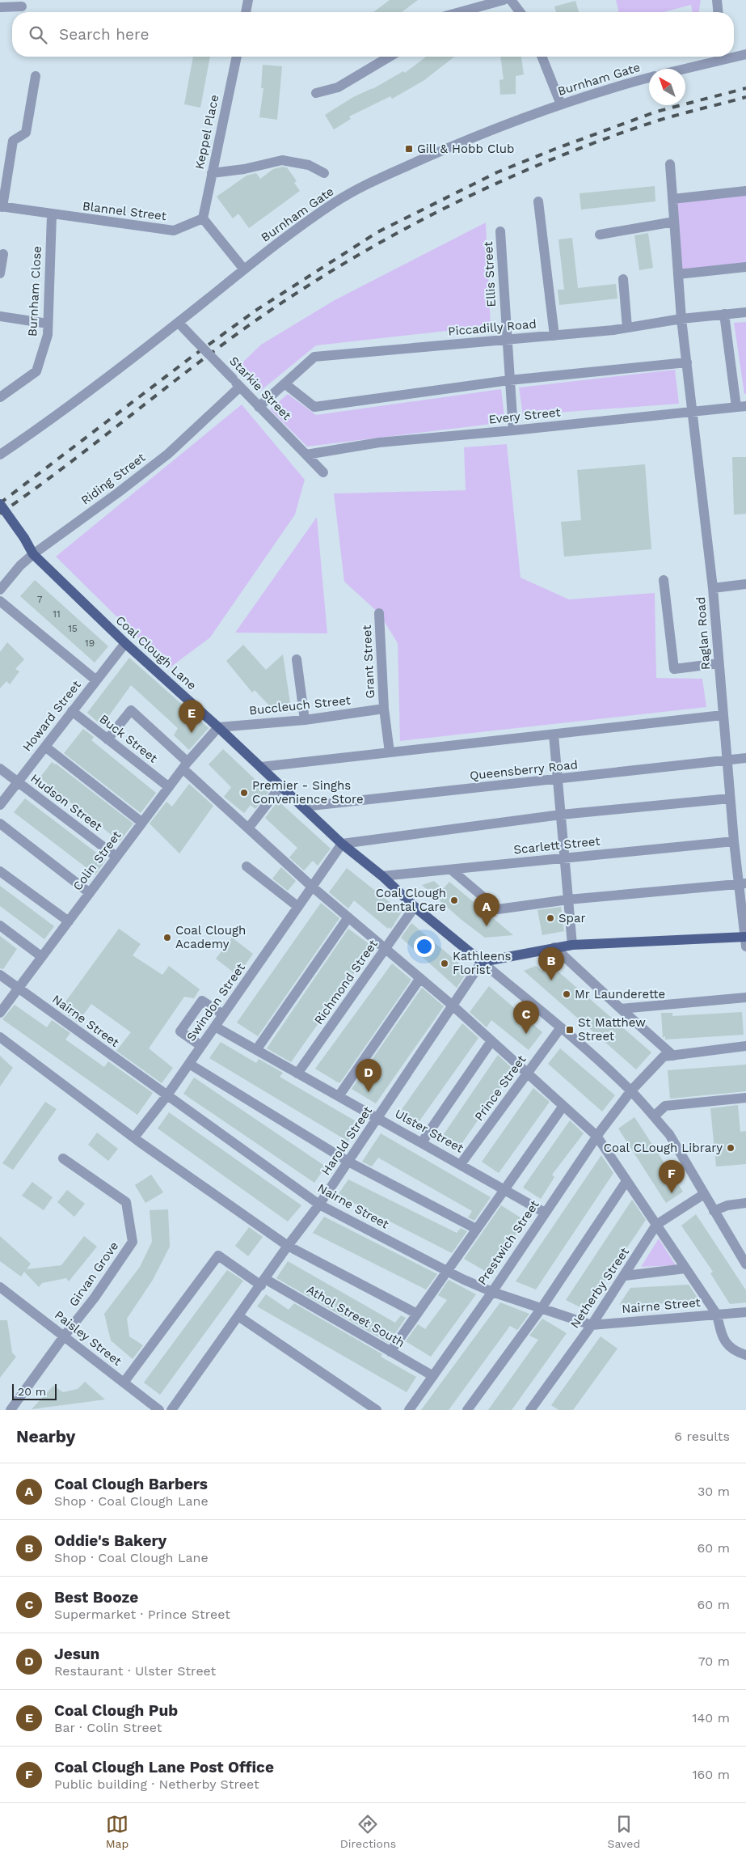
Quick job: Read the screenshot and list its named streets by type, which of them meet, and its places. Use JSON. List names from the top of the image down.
{
  "streets": {
    "main road": ["Coal Clough Lane"],
    "street": [
      "Burnham Gate",
      "Keppel Place",
      "Blannel Street",
      "Ellis Street",
      "Burnham Close",
      "Piccadilly Road",
      "Starkie Street",
      "Every Street",
      "Riding Street",
      "Raglan Road",
      "Grant Street",
      "Buccleuch Street",
      "Howard Street",
      "Buck Street",
      "Queensberry Road",
      "Hudson Street",
      "Scarlett Street",
      "Colin Street",
      "Richmond Street",
      "Swindon Street",
      "Nairne Street",
      "Prince Street",
      "Ulster Street",
      "Harold Street",
      "Prestwich Street",
      "Girvan Grove",
      "Netherby Street",
      "Athol Street South",
      "Paisley Street"
    ]
  },
  "crossings": [
    ["Burnham Gate", "Starkie Street"],
    ["Keppel Place", "Blannel Street"],
    ["Blannel Street", "Burnham Close"],
    ["Ellis Street", "Piccadilly Road"],
    ["Ellis Street", "Every Street"],
    ["Piccadilly Road", "Starkie Street"],
    ["Piccadilly Road", "Raglan Road"],
    ["Starkie Street", "Every Street"],
    ["Starkie Street", "Riding Street"],
    ["Every Street", "Raglan Road"],
    ["Riding Street", "Coal Clough Lane"],
    ["Raglan Road", "Queensberry Road"],
    ["Raglan Road", "Scarlett Street"],
    ["Coal Clough Lane", "Buccleuch Street"],
    ["Coal Clough Lane", "Howard Street"],
    ["Coal Clough Lane", "Queensberry Road"],
    ["Coal Clough Lane", "Scarlett Street"],
    ["Coal Clough Lane", "Colin Street"],
    ["Coal Clough Lane", "Richmond Street"],
    ["Coal Clough Lane", "Swindon Street"],
    ["Coal Clough Lane", "Prince Street"],
    ["Coal Clough Lane", "Harold Street"],
    ["Coal Clough Lane", "Prestwich Street"],
    ["Coal Clough Lane", "Netherby Street"],
    ["Grant Street", "Buccleuch Street"],
    ["Buccleuch Street", "Colin Street"],
    ["Howard Street", "Buck Street"],
    ["Howard Street", "Hudson Street"],
    ["Buck Street", "Colin Street"],
    ["Hudson Street", "Colin Street"],
    ["Colin Street", "Nairne Street"],
    ["Richmond Street", "Ulster Street"],
    ["Swindon Street", "Nairne Street"],
    ["Swindon Street", "Ulster Street"],
    ["Nairne Street", "Harold Street"],
    ["Nairne Street", "Prestwich Street"],
    ["Nairne Street", "Netherby Street"],
    ["Prince Street", "Ulster Street"],
    ["Ulster Street", "Harold Street"],
    ["Ulster Street", "Prestwich Street"],
    ["Harold Street", "Athol Street South"],
    ["Prestwich Street", "Athol Street South"],
    ["Girvan Grove", "Paisley Street"],
    ["Athol Street South", "Paisley Street"]
  ],
  "places": {
    "transit": ["Gill & Hobb Club", "St Matthew Street"],
    "other": [
      "Premier - Singhs Convenience Store",
      "Coal Clough Dental Care",
      "Spar",
      "Coal Clough Academy",
      "Kathleens Florist",
      "Mr Launderette",
      "Coal CLough Library"
    ]
  },
  "house_numbers": [
    "7",
    "11",
    "15",
    "19"
  ],
  "scale_bar": "20 m",
  "north": "top left",
  "page": {
    "search": "Search here",
    "pins": [
      "E",
      "A",
      "B",
      "C",
      "D",
      "F"
    ],
    "scale": "20 m",
    "heading": ["Nearby", "6 results"],
    "list": [
      {
        "mark": "A",
        "name": "Coal Clough Barbers",
        "note": "Shop · Coal Clough Lane",
        "value": "30 m"
      },
      {
        "mark": "B",
        "name": "Oddie's Bakery",
        "note": "Shop · Coal Clough Lane",
        "value": "60 m"
      },
      {
        "mark": "C",
        "name": "Best Booze",
        "note": "Supermarket · Prince Street",
        "value": "60 m"
      },
      {
        "mark": "D",
        "name": "Jesun",
        "note": "Restaurant · Ulster Street",
        "value": "70 m"
      },
      {
        "mark": "E",
        "name": "Coal Clough Pub",
        "note": "Bar · Colin Street",
        "value": "140 m"
      },
      {
        "mark": "F",
        "name": "Coal Clough Lane Post Office",
        "note": "Public building · Netherby Street",
        "value": "160 m"
      }
    ],
    "nav": ["Map", "Directions", "Saved"]
  }
}
